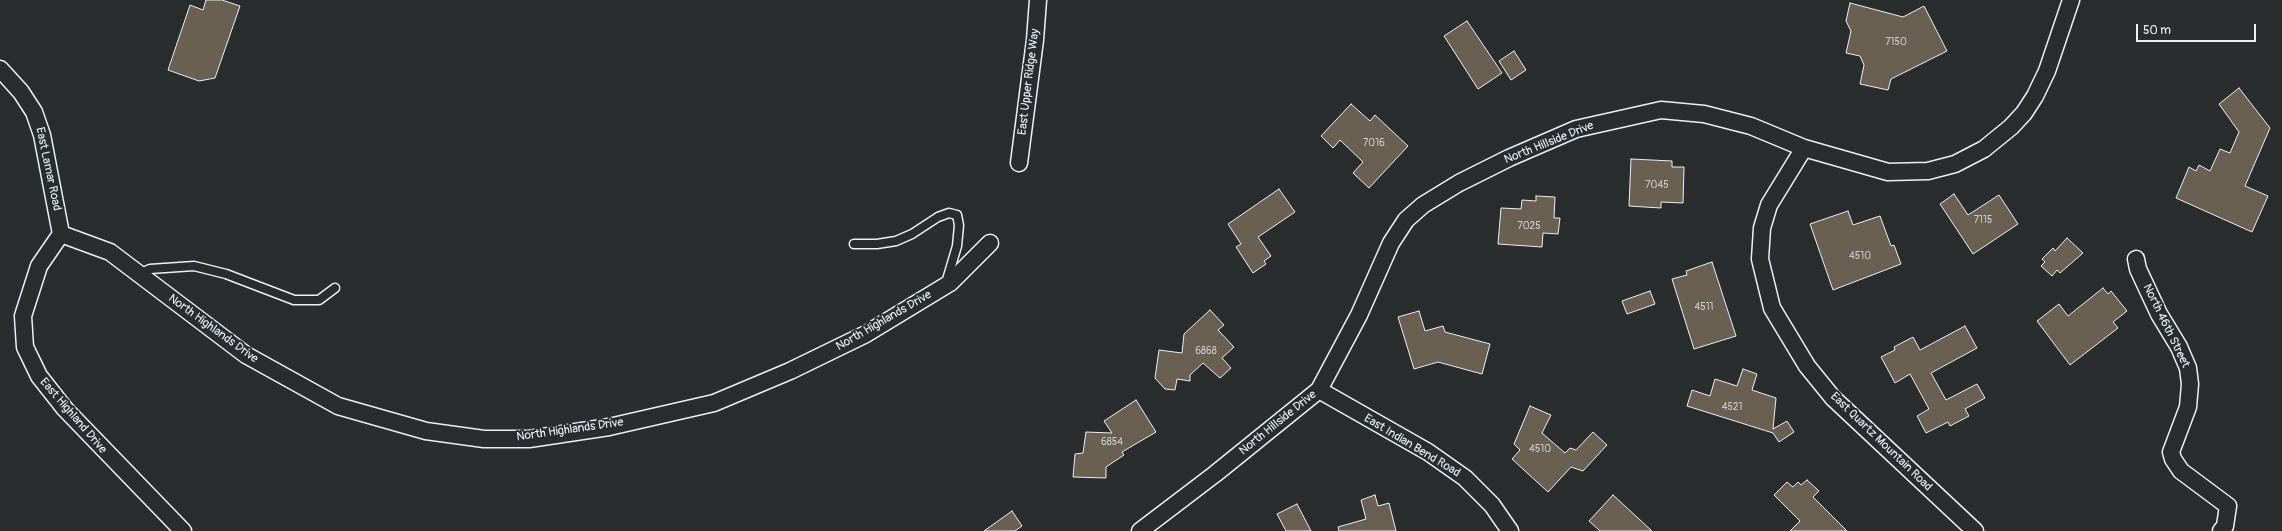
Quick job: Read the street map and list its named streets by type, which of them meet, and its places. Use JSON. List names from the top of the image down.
{
  "streets": {
    "street": [
      "East Upper Ridge Way",
      "North Hillside Drive",
      "East Lamar Road",
      "North Highlands Drive",
      "North 46th Street",
      "East Highland Drive",
      "East Quartz Mountain Road",
      "East Indian Bend Road"
    ]
  },
  "crossings": [
    ["North Hillside Drive", "East Quartz Mountain Road"],
    ["North Hillside Drive", "East Indian Bend Road"],
    ["East Lamar Road", "North Highlands Drive"],
    ["East Lamar Road", "East Highland Drive"],
    ["North Highlands Drive", "East Highland Drive"]
  ],
  "house_numbers": [
    "7150",
    "7016",
    "7045",
    "7115",
    "7025",
    "4510",
    "4511",
    "6868",
    "4521",
    "6854",
    "4510"
  ],
  "scale_bar": "50 m"
}
